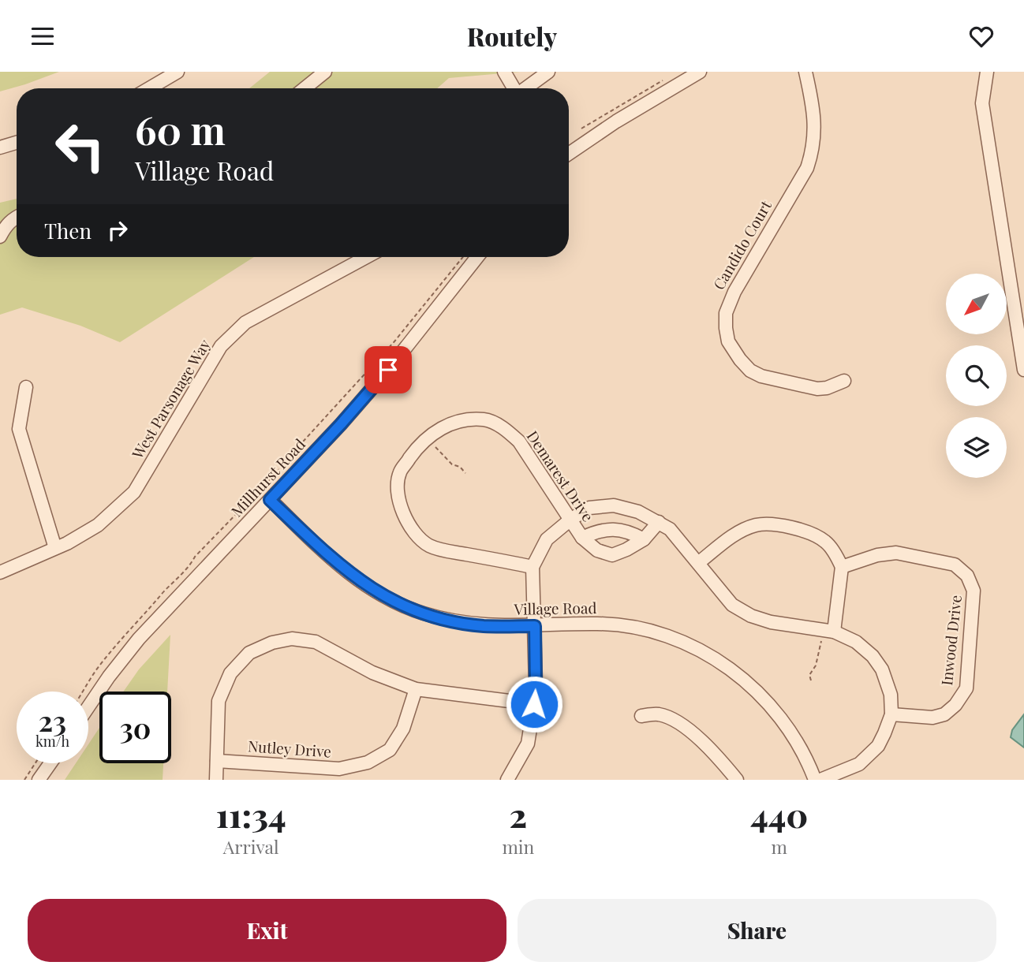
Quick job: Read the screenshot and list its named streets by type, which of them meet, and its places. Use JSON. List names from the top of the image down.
{
  "streets": {
    "street": [
      "Candido Court",
      "West Parsonage Way",
      "Demarest Drive",
      "Millhurst Road",
      "Village Road",
      "Inwood Drive",
      "Nutley Drive"
    ]
  },
  "crossings": [
    ["Millhurst Road", "Village Road"]
  ],
  "north": "bottom left",
  "page": {
    "header": "Routely",
    "turn": ["60 m", "Village Road"],
    "then": "Then",
    "speed": "23 km/h",
    "limit": "30",
    "eta": [
      "11:34",
      "Arrival",
      "2",
      "min",
      "440",
      "m"
    ],
    "buttons": ["Exit", "Share"]
  }
}
